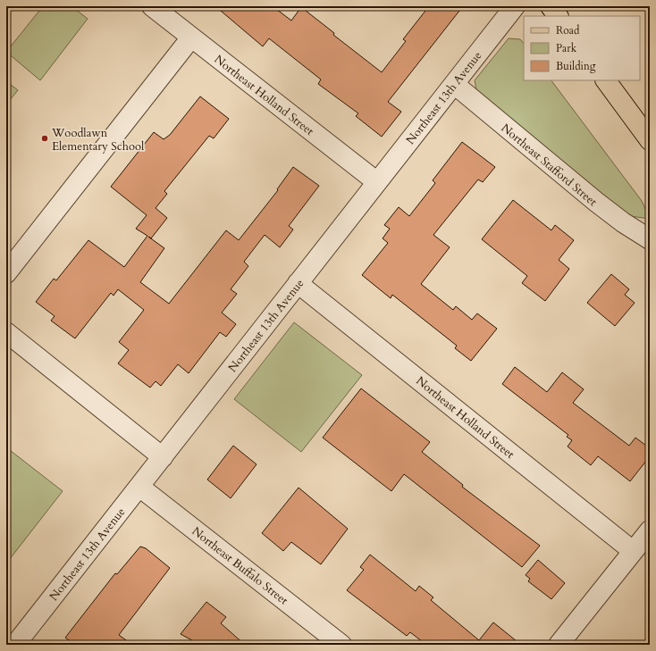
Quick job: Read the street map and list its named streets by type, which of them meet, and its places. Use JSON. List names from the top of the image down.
{
  "streets": {
    "street": [
      "Northeast Holland Street",
      "Northeast 13th Avenue",
      "Northeast Stafford Street",
      "Northeast Buffalo Street"
    ]
  },
  "crossings": [
    ["Northeast Holland Street", "Northeast 13th Avenue"],
    ["Northeast 13th Avenue", "Northeast Stafford Street"],
    ["Northeast 13th Avenue", "Northeast Buffalo Street"]
  ],
  "places": ["Woodlawn Elementary School"],
  "legend": ["Road", "Park", "Building"]
}
